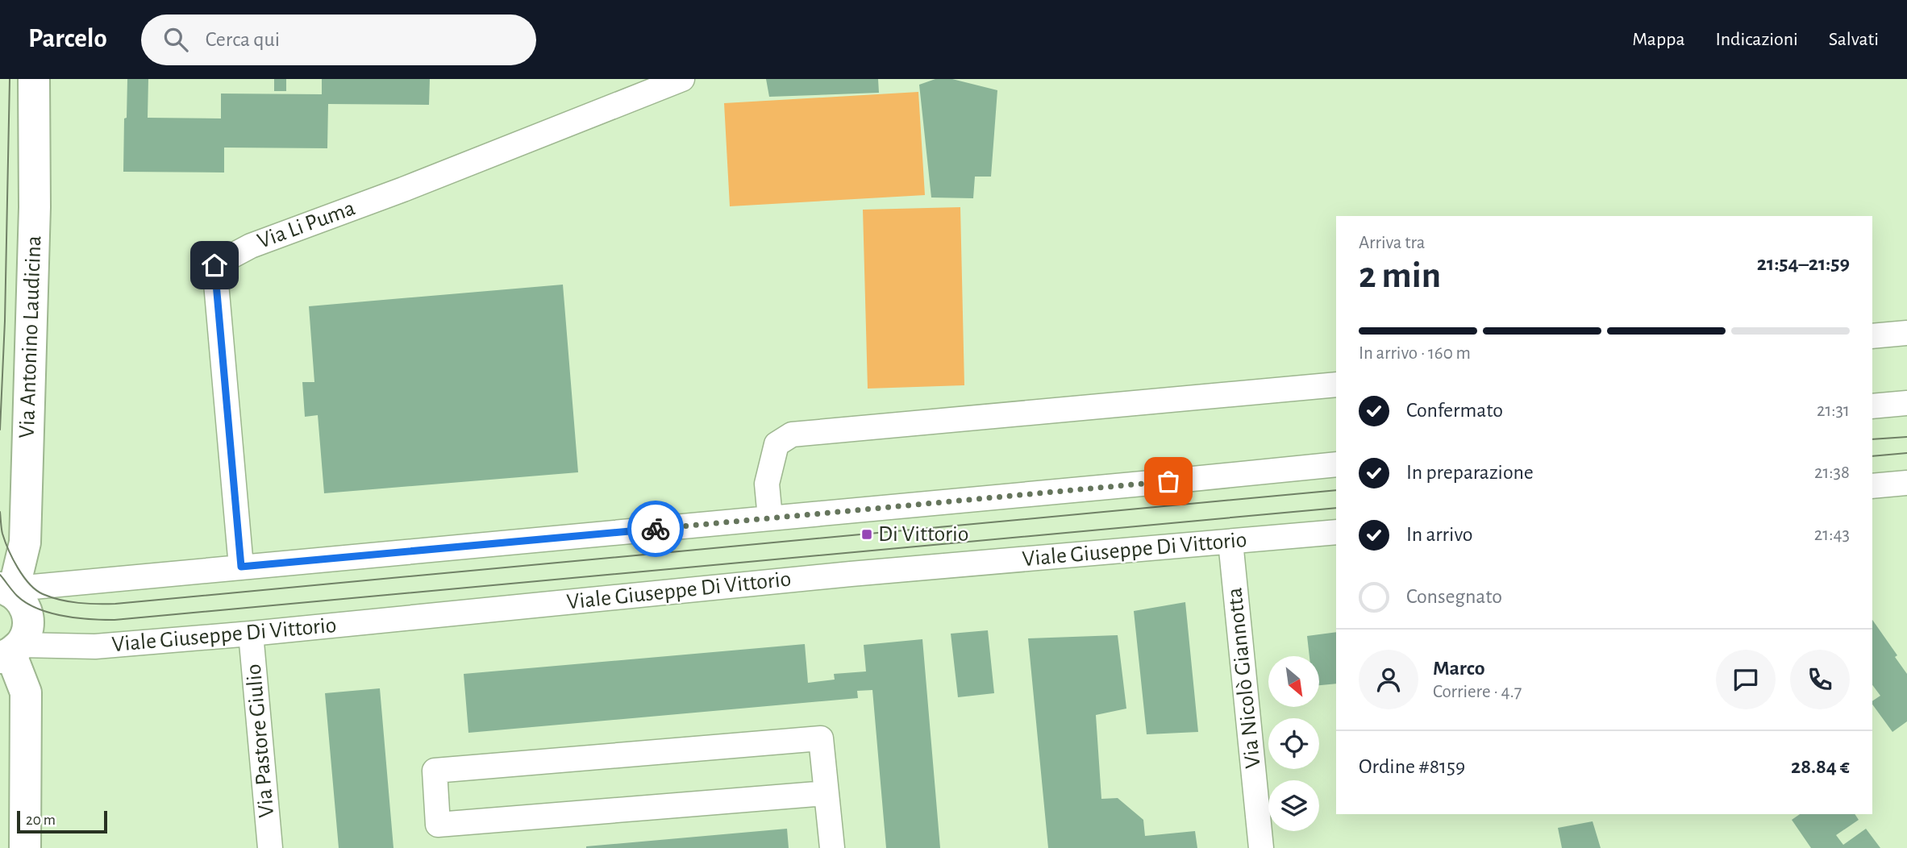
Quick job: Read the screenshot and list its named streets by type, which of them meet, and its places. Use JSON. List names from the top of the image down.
{
  "streets": {
    "street": [
      "Via Li Puma",
      "Via Antonino Laudicina",
      "Viale Giuseppe Di Vittorio",
      "Via Nicolò Giannotta",
      "Via Pastore Giulio"
    ]
  },
  "crossings": [
    ["Viale Giuseppe Di Vittorio", "Via Nicolò Giannotta"],
    ["Viale Giuseppe Di Vittorio", "Via Pastore Giulio"]
  ],
  "places": {
    "transit": ["Di Vittorio"]
  },
  "scale_bar": "20 m",
  "north": "bottom right",
  "page": {
    "header": "Parcelo",
    "search": "Cerca qui",
    "nav": ["Mappa", "Indicazioni", "Salvati"],
    "heading": ["2 min", "Arriva tra", "21:54–21:59"],
    "panel": [
      "Marco",
      "Corriere · 4.7",
      "Ordine #8159",
      "28.84 €"
    ],
    "bar": "In arrivo · 160 m",
    "list": [
      ["Confermato", "21:31"],
      ["In preparazione", "21:38"],
      ["In arrivo", "21:43"],
      "Consegnato"
    ],
    "scale": "20 m"
  }
}
